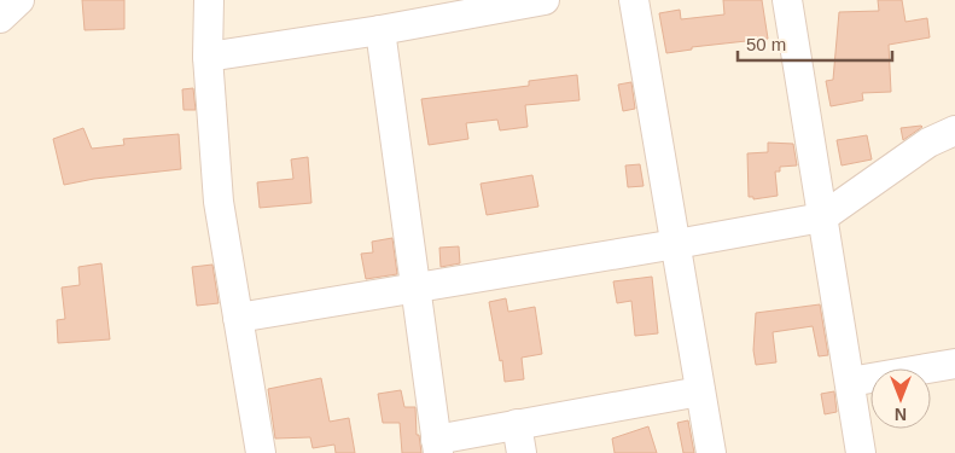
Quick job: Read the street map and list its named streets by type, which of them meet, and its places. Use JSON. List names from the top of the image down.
{
  "scale_bar": "50 m",
  "north": "bottom"
}
